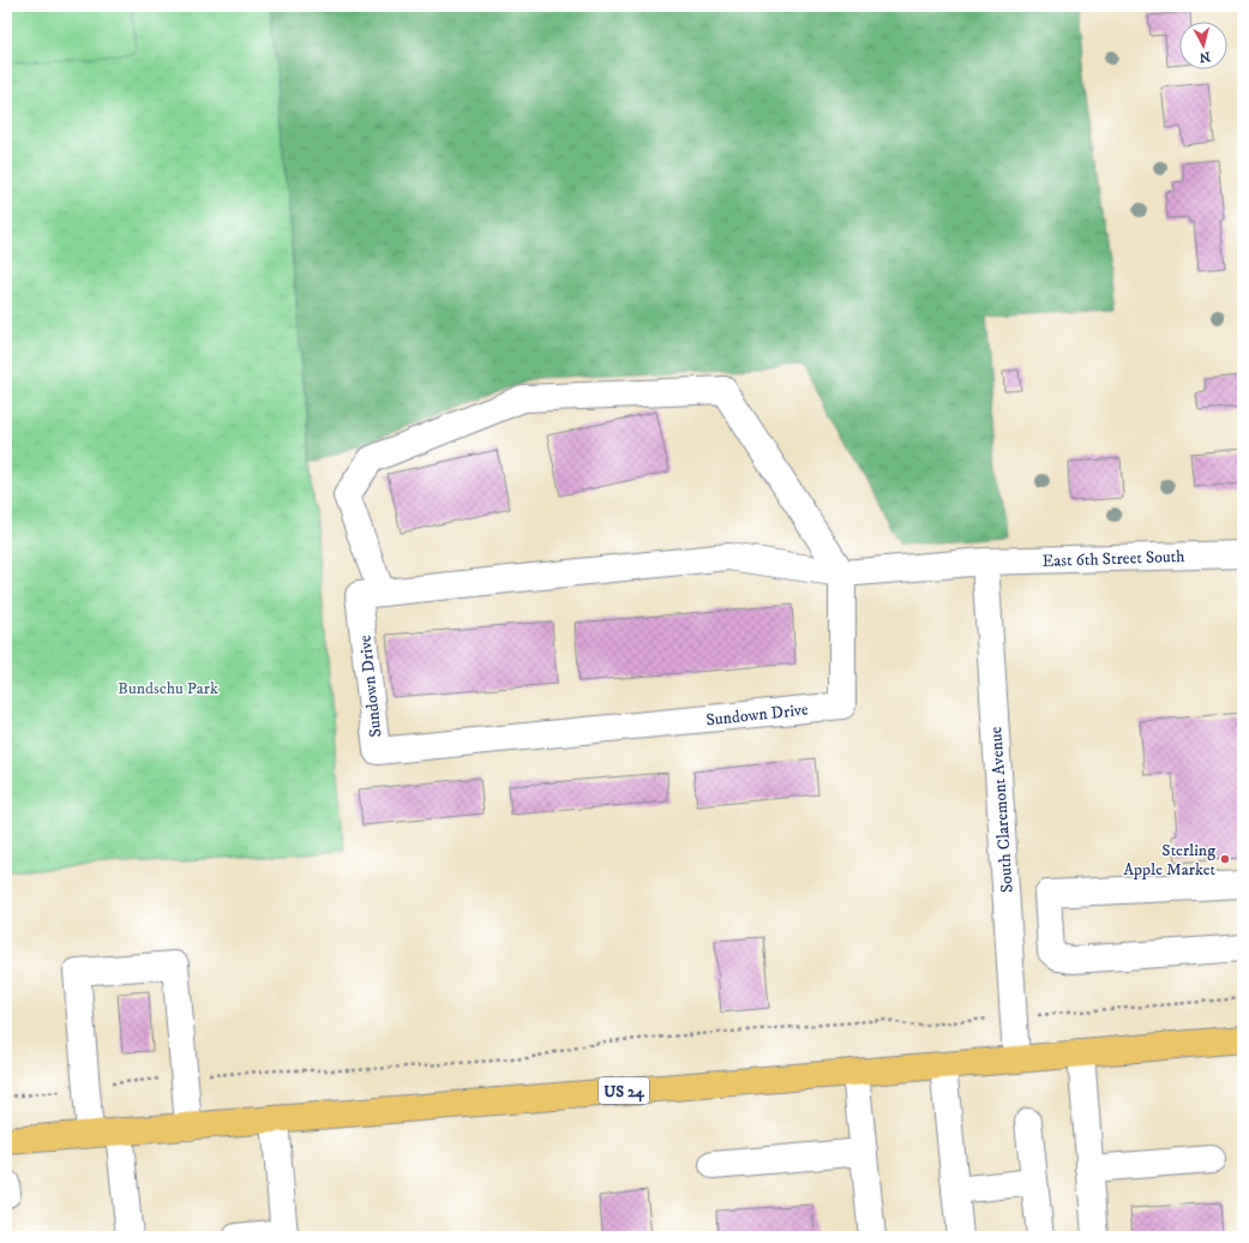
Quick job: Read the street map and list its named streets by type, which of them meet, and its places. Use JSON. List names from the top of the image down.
{
  "streets": {
    "main road": ["US 24"],
    "street": ["East 6th Street South", "Sundown Drive", "South Claremont Avenue"]
  },
  "crossings": [
    ["East 6th Street South", "Sundown Drive"],
    ["East 6th Street South", "South Claremont Avenue"],
    ["Sundown Drive", "South Claremont Avenue"],
    ["South Claremont Avenue", "US 24"]
  ],
  "parks": ["Bundschu Park"],
  "places": ["Sterling Apple Market"],
  "north": "bottom"
}
